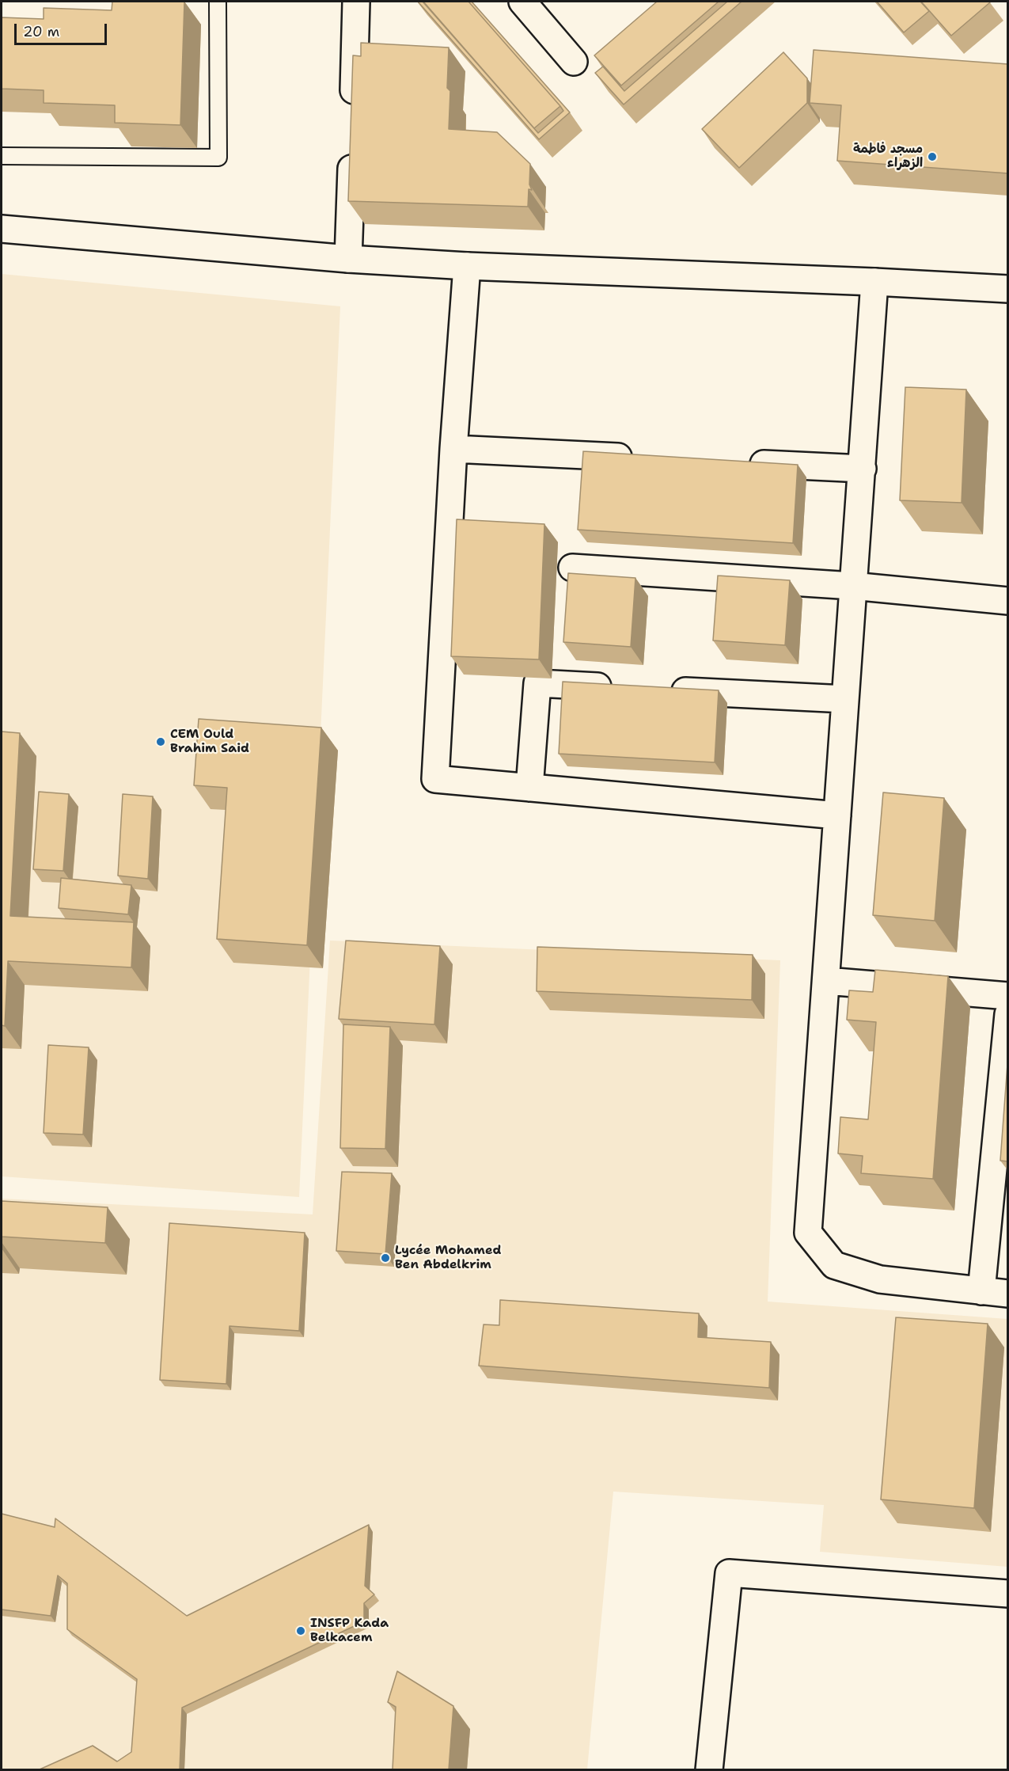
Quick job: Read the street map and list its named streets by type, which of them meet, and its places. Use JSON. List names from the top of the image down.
{
  "places": [
    "مسجد فاطمة الزهراء",
    "CEM Ould Brahim Said",
    "Lycée Mohamed Ben Abdelkrim",
    "INSFP Kada Belkacem"
  ],
  "scale_bar": "20 m"
}
